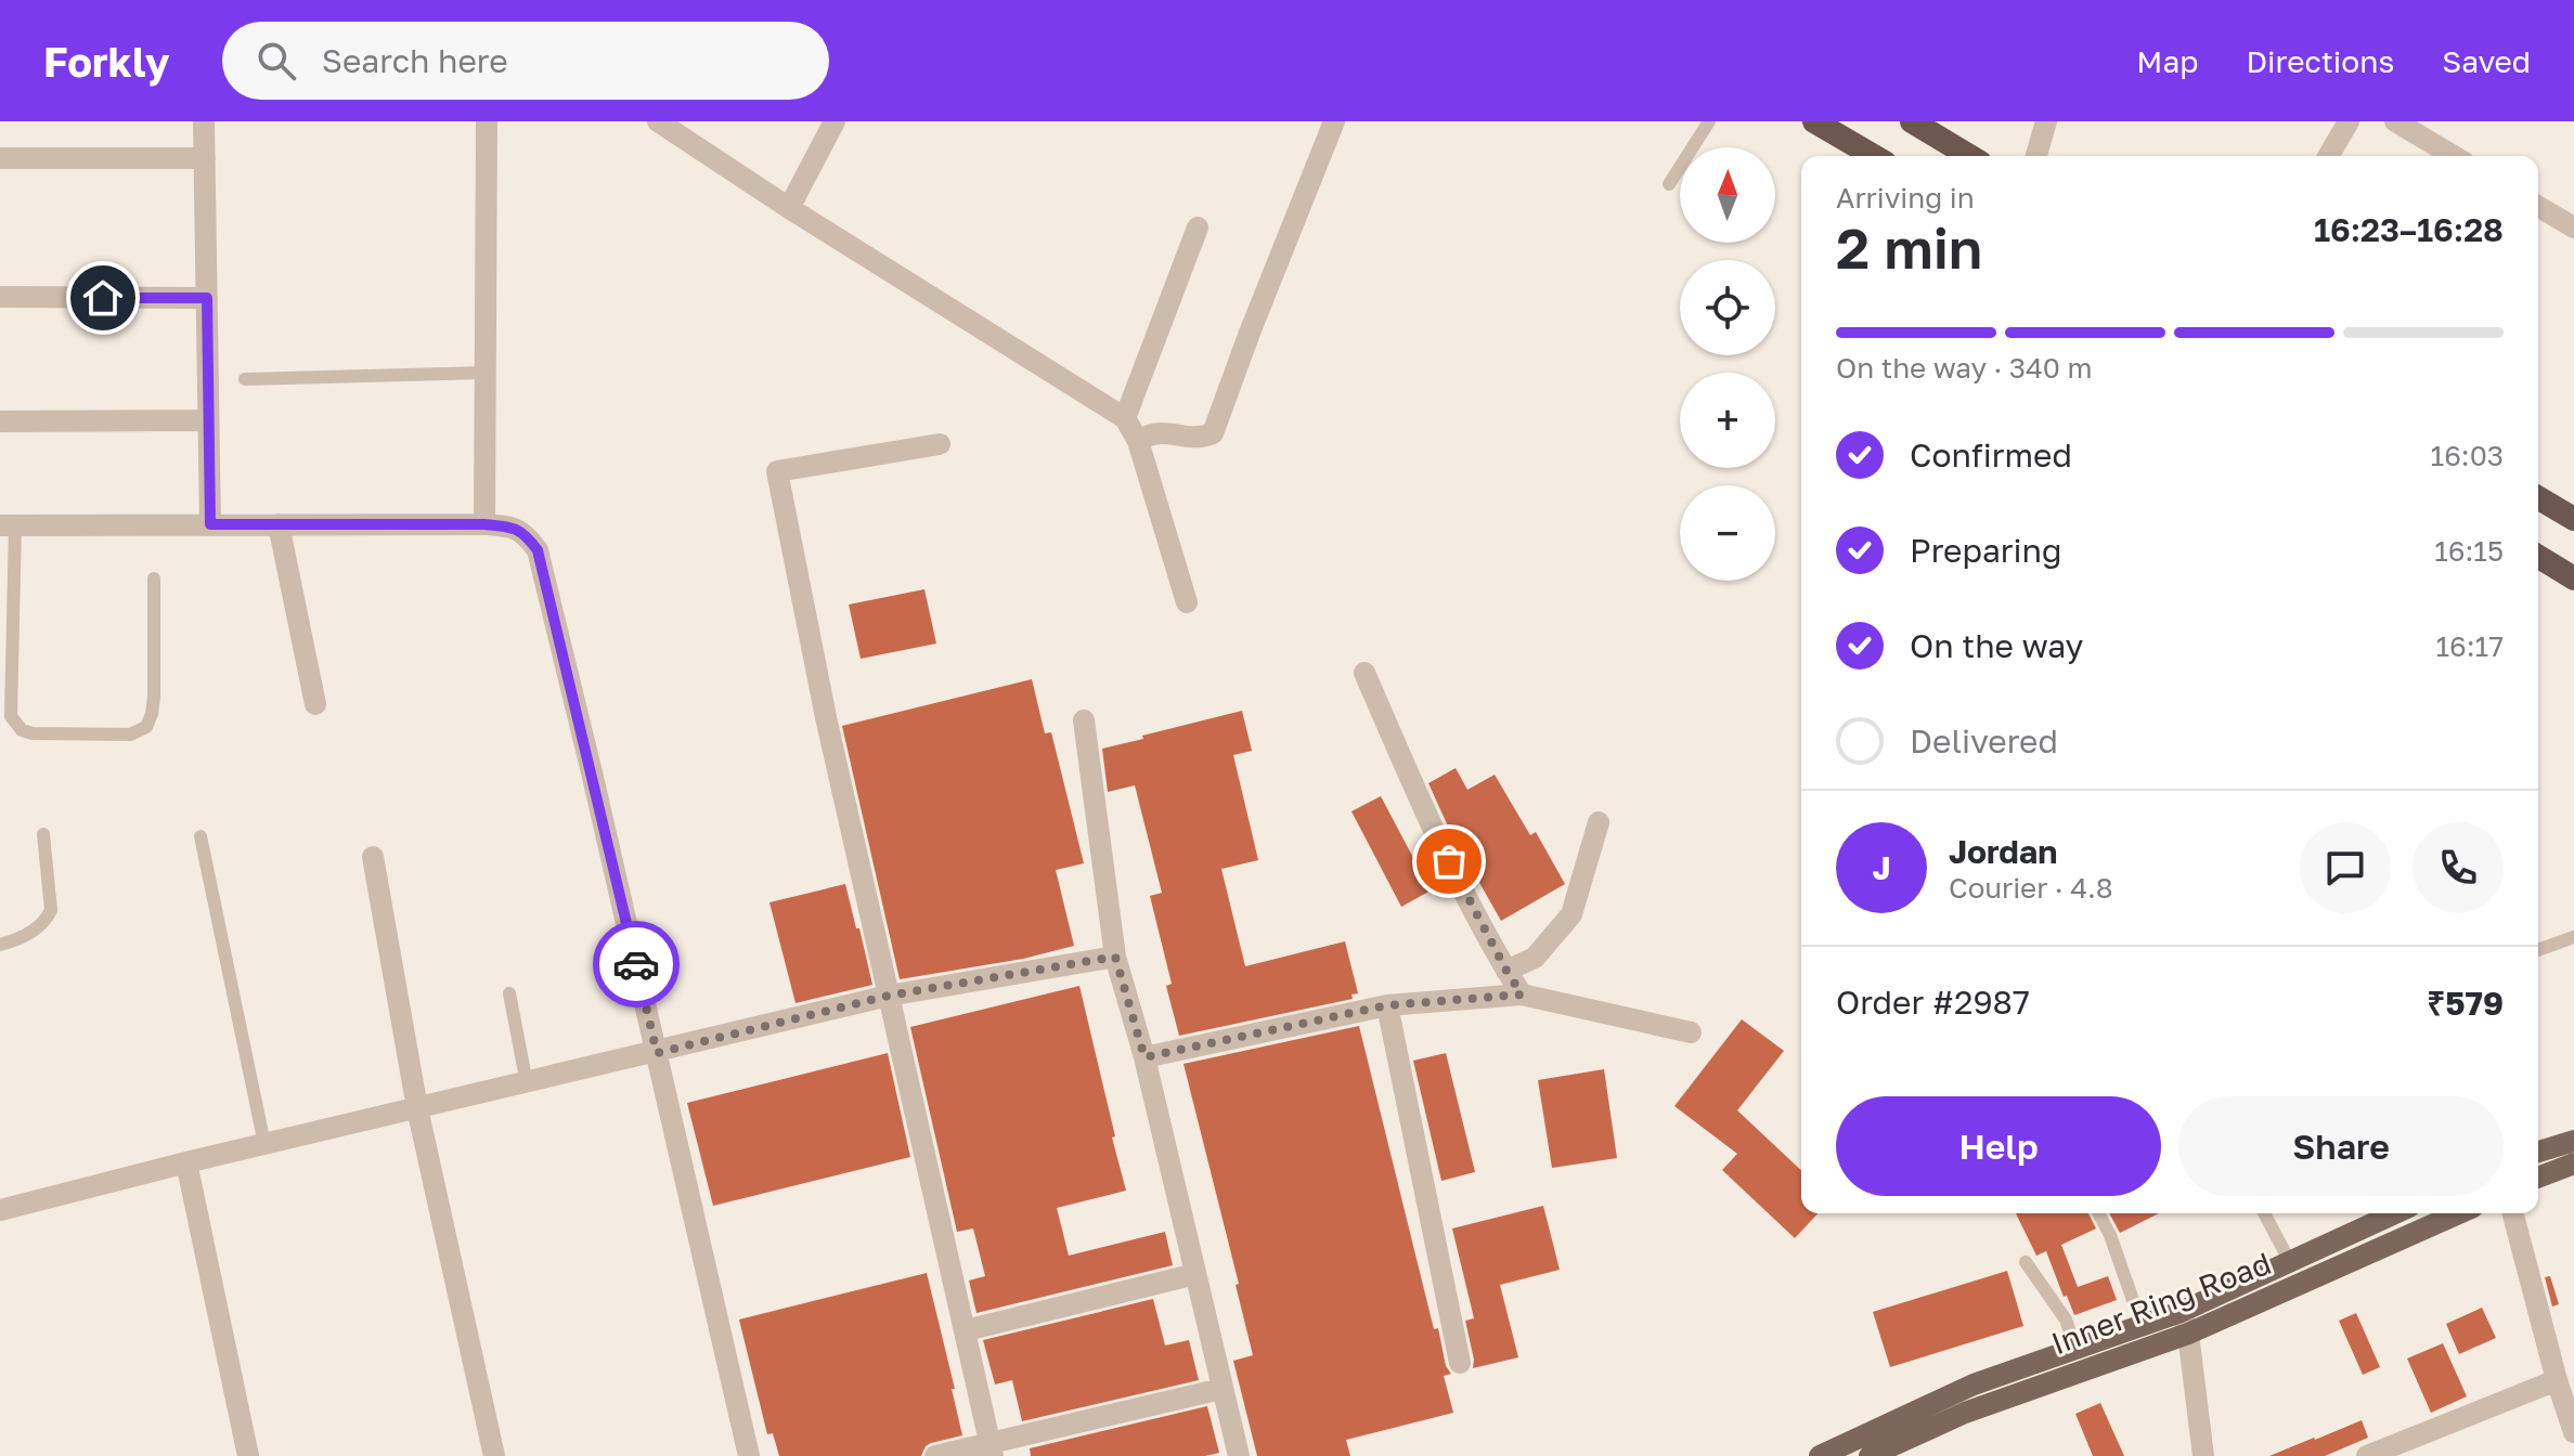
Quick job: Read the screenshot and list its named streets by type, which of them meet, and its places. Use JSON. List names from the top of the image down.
{
  "streets": {
    "main road": ["Inner Ring Road"]
  },
  "north": "top",
  "page": {
    "header": "Forkly",
    "search": "Search here",
    "nav": ["Map", "Directions", "Saved"],
    "map_buttons": ["+", "−"],
    "heading": ["2 min", "Arriving in", "16:23–16:28"],
    "panel": [
      "Jordan",
      "Courier · 4.8",
      "Order #2987",
      "₹579"
    ],
    "bar": "On the way · 340 m",
    "list": [
      ["Confirmed", "16:03"],
      ["Preparing", "16:15"],
      ["On the way", "16:17"],
      "Delivered"
    ],
    "round": "J",
    "buttons": ["Help", "Share"]
  }
}
